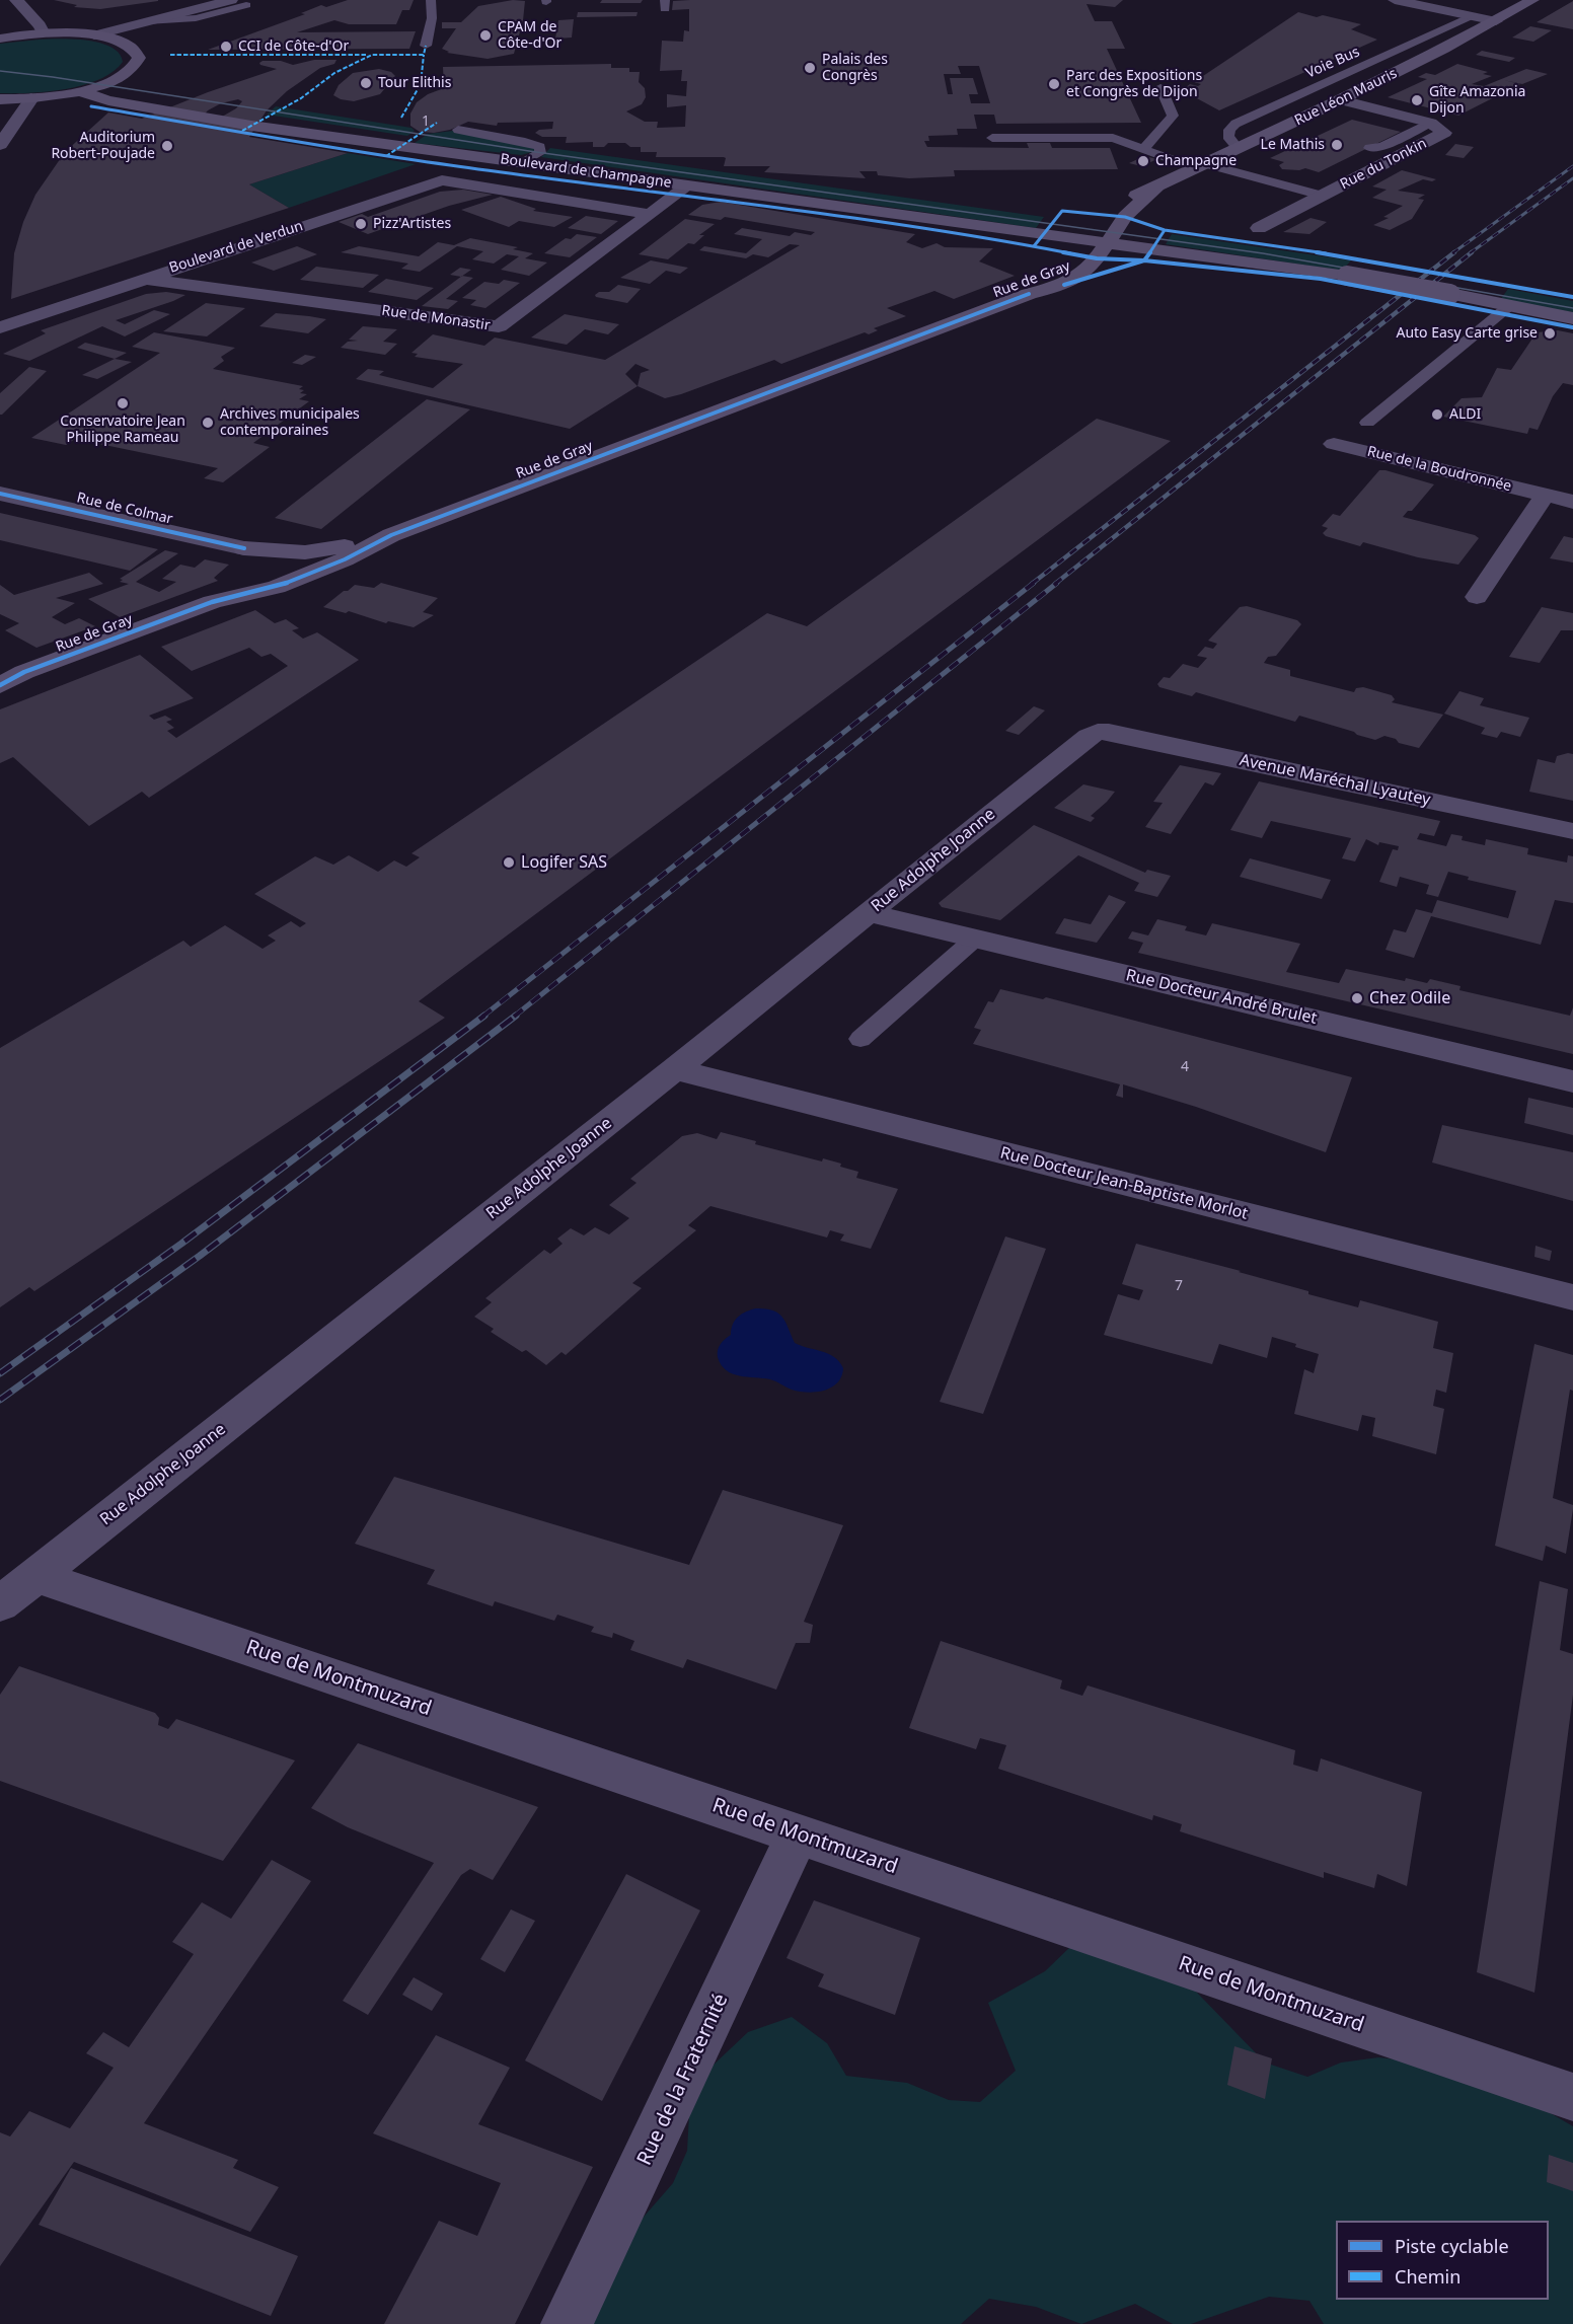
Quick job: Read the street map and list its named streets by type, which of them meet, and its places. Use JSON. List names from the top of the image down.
{
  "streets": {
    "main road": [
      "Rue Léon Mauris",
      "Boulevard de Champagne",
      "Rue de Gray",
      "Rue de Colmar"
    ],
    "street": [
      "Rue du Tonkin",
      "Boulevard de Verdun",
      "Rue de Monastir",
      "Rue de la Boudronnée",
      "Avenue Maréchal Lyautey",
      "Rue Adolphe Joanne",
      "Rue Docteur André Brulet",
      "Rue Docteur Jean-Baptiste Morlot",
      "Rue de Montmuzard",
      "Rue de la Fraternité"
    ],
    "lane": ["Voie Bus"]
  },
  "crossings": [
    ["Voie Bus", "Rue Léon Mauris"],
    ["Rue Léon Mauris", "Rue du Tonkin"],
    ["Rue Léon Mauris", "Boulevard de Champagne"],
    ["Rue Léon Mauris", "Rue de Gray"],
    ["Boulevard de Champagne", "Boulevard de Verdun"],
    ["Boulevard de Champagne", "Rue de Gray"],
    ["Boulevard de Champagne", "Rue de Monastir"],
    ["Boulevard de Verdun", "Rue de Monastir"],
    ["Rue de Gray", "Rue de Colmar"],
    ["Avenue Maréchal Lyautey", "Rue Adolphe Joanne"],
    ["Rue Adolphe Joanne", "Rue Docteur André Brulet"],
    ["Rue Adolphe Joanne", "Rue Docteur Jean-Baptiste Morlot"],
    ["Rue Adolphe Joanne", "Rue de Montmuzard"],
    ["Rue de Montmuzard", "Rue de la Fraternité"]
  ],
  "places": [
    "CPAM de Côte-d'Or",
    "CCI de Côte-d'Or",
    "Palais des Congrès",
    "Tour Elithis",
    "Parc des Expositions et Congrès de Dijon",
    "Gîte Amazonia Dijon",
    "Le Mathis",
    "Auditorium Robert-Poujade",
    "Champagne",
    "Pizz'Artistes",
    "Auto Easy Carte grise",
    "Conservatoire Jean Philippe Rameau",
    "ALDI",
    "Archives municipales contemporaines",
    "Logifer SAS",
    "Chez Odile"
  ],
  "house_numbers": ["1", "4", "7"],
  "legend": ["Piste cyclable", "Chemin"]
}
